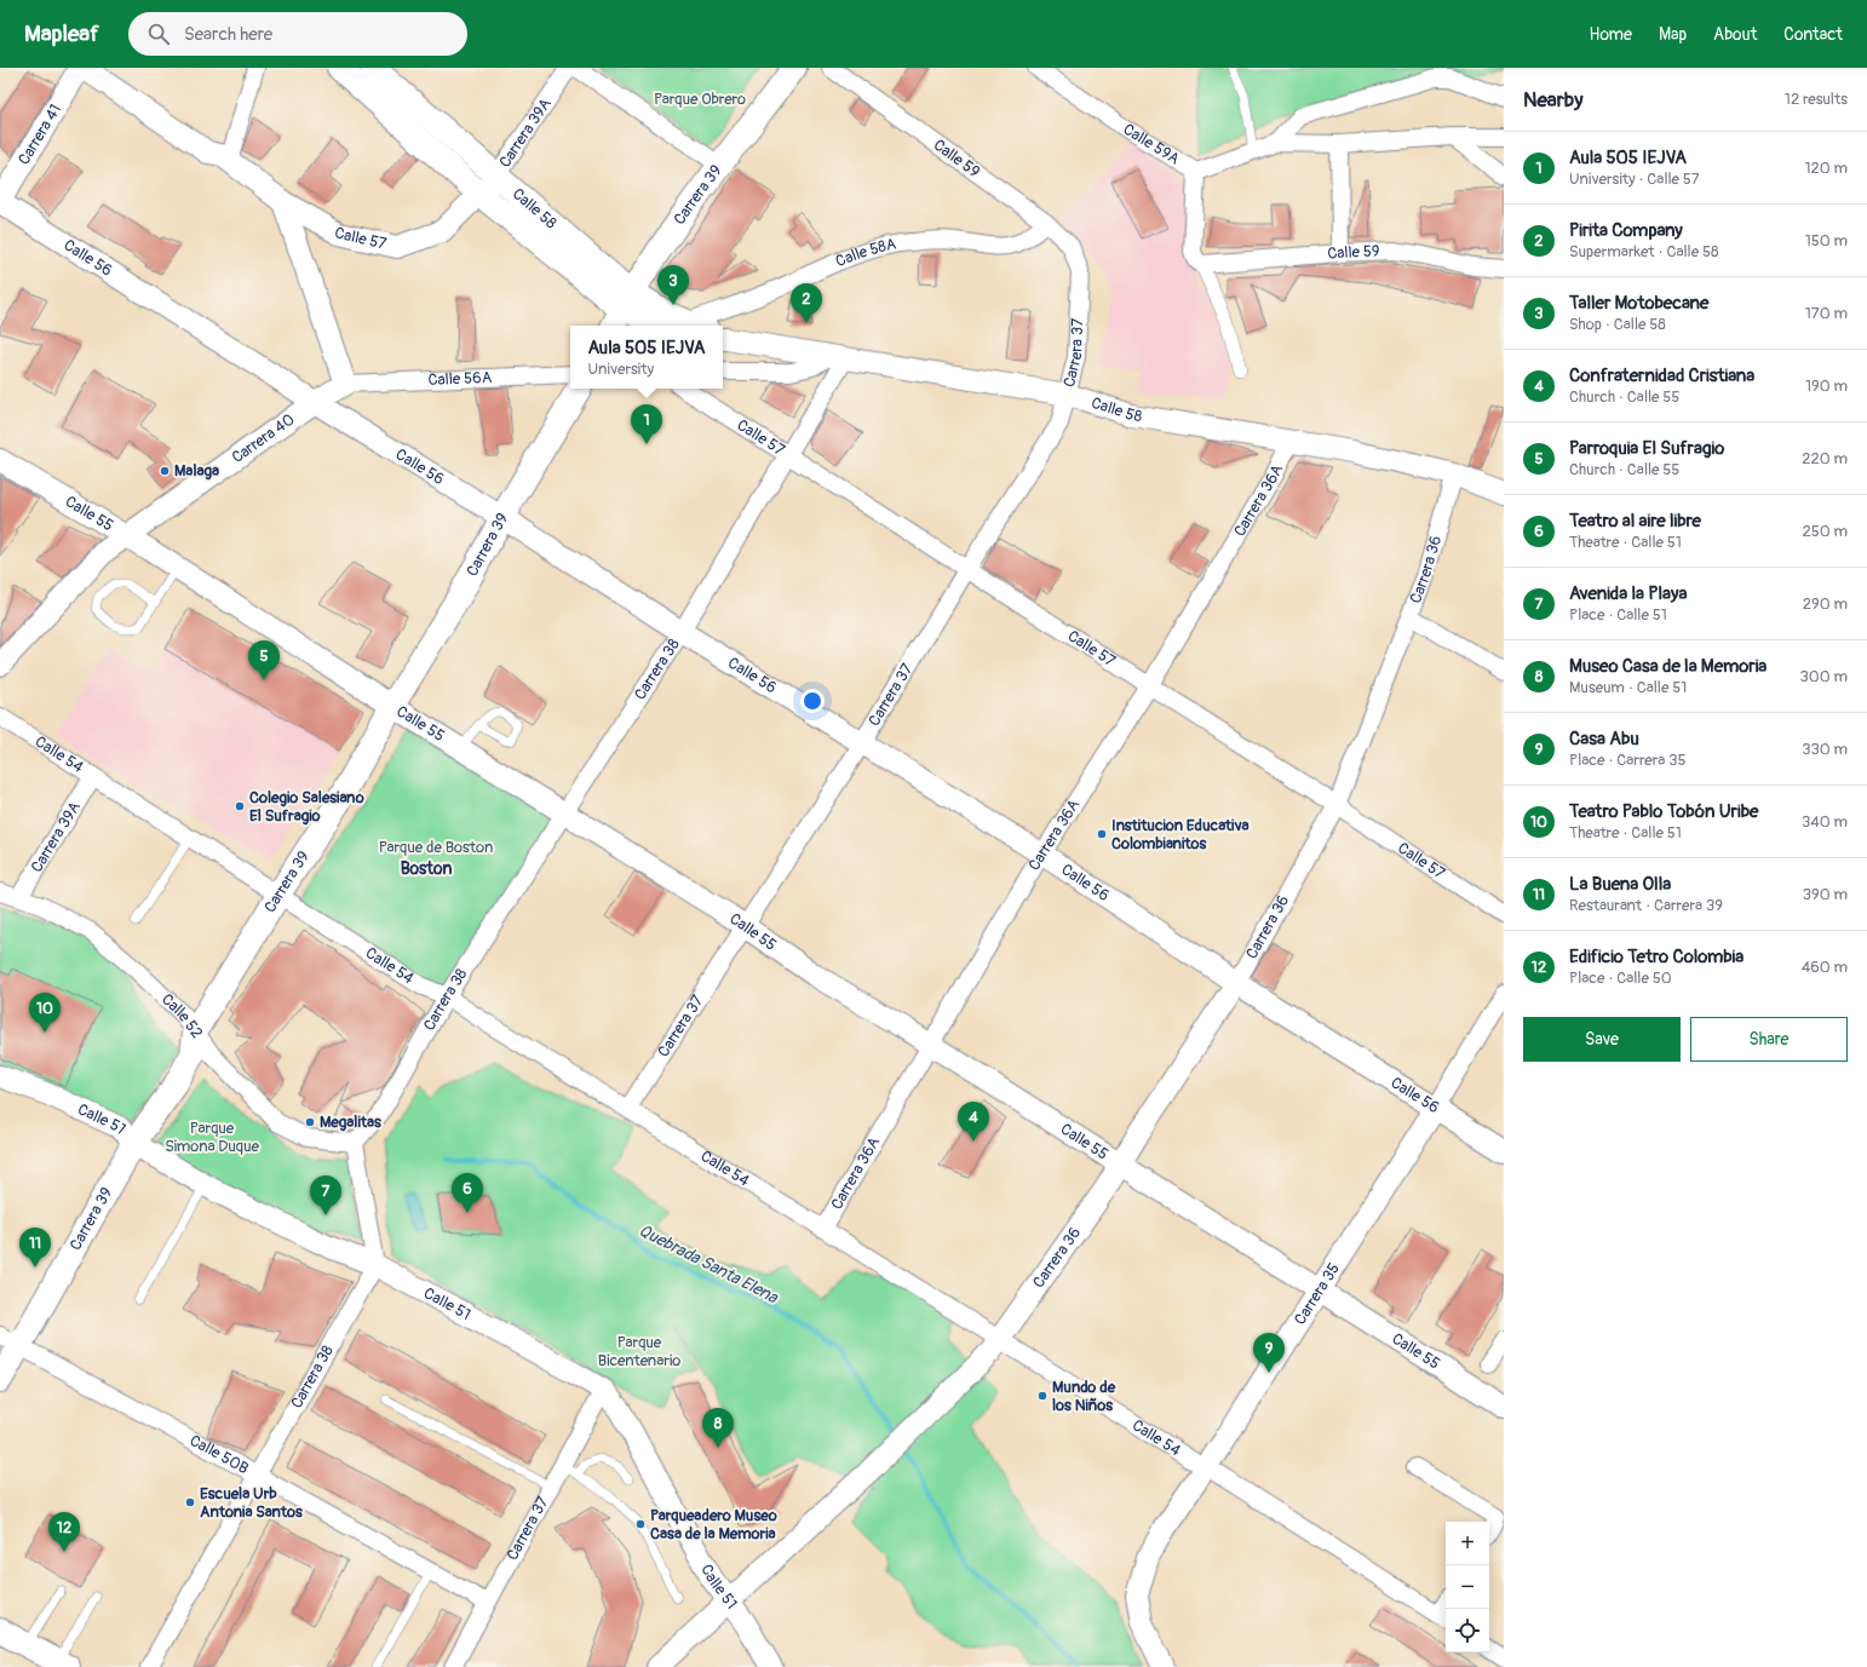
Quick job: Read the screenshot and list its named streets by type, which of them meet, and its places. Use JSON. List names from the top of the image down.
{
  "streets": {
    "main road": ["Carrera 39", "Calle 58"],
    "street": [
      "Carrera 39A",
      "Carrera 41",
      "Calle 59A",
      "Calle 59",
      "Calle 57",
      "Calle 58A",
      "Calle 56",
      "Carrera 37",
      "Calle 56A",
      "Carrera 40",
      "Carrera 36A",
      "Calle 55",
      "Carrera 36",
      "Carrera 38",
      "Calle 54",
      "Calle 52",
      "Calle 51",
      "Carrera 35",
      "Calle 50B"
    ]
  },
  "crossings": [
    ["Carrera 39A", "Calle 58"],
    ["Carrera 39A", "Calle 57"],
    ["Carrera 39A", "Calle 54"],
    ["Carrera 39A", "Calle 52"],
    ["Carrera 41", "Calle 57"],
    ["Carrera 41", "Calle 56"],
    ["Calle 59", "Calle 58A"],
    ["Calle 59", "Carrera 37"],
    ["Carrera 39", "Calle 58"],
    ["Carrera 39", "Calle 56"],
    ["Carrera 39", "Calle 55"],
    ["Carrera 39", "Calle 54"],
    ["Carrera 39", "Calle 52"],
    ["Carrera 39", "Calle 51"],
    ["Carrera 39", "Calle 50B"],
    ["Calle 58", "Calle 57"],
    ["Calle 58", "Calle 58A"],
    ["Calle 58", "Carrera 37"],
    ["Calle 58", "Carrera 36A"],
    ["Calle 58", "Carrera 36"],
    ["Calle 58", "Carrera 38"],
    ["Calle 57", "Carrera 37"],
    ["Calle 57", "Carrera 36A"],
    ["Calle 57", "Carrera 36"],
    ["Calle 57", "Carrera 38"],
    ["Calle 56", "Carrera 37"],
    ["Calle 56", "Carrera 40"],
    ["Calle 56", "Carrera 36A"],
    ["Calle 56", "Carrera 36"],
    ["Calle 56", "Carrera 38"],
    ["Calle 56", "Carrera 35"],
    ["Carrera 37", "Calle 55"],
    ["Carrera 37", "Calle 54"],
    ["Carrera 37", "Calle 51"],
    ["Carrera 37", "Calle 50B"],
    ["Calle 56A", "Carrera 40"],
    ["Carrera 40", "Calle 55"],
    ["Carrera 36A", "Calle 55"],
    ["Carrera 36A", "Calle 54"],
    ["Calle 55", "Carrera 36"],
    ["Calle 55", "Carrera 38"],
    ["Calle 55", "Carrera 35"],
    ["Carrera 36", "Calle 54"],
    ["Carrera 38", "Calle 54"],
    ["Carrera 38", "Calle 52"],
    ["Carrera 38", "Calle 51"],
    ["Carrera 38", "Calle 50B"],
    ["Calle 54", "Carrera 35"]
  ],
  "districts": ["Boston"],
  "water": ["Quebrada Santa Elena"],
  "parks": [
    "Parque Obrero",
    "Parque de Boston",
    "Parque Simona Duque",
    "Parque Bicentenario"
  ],
  "places": [
    "Malaga",
    "Colegio Salesiano El Sufragio",
    "Institucion Educativa Colombianitos",
    "Megalitas",
    "Mundo de los Niños",
    "Escuela Urb Antonia Santos",
    "Parqueadero Museo Casa de la Memoria"
  ],
  "page": {
    "header": "Mapleaf",
    "search": "Search here",
    "nav": [
      "Home",
      "Map",
      "About",
      "Contact"
    ],
    "heading": ["Nearby", "12 results"],
    "list": [
      {
        "mark": "1",
        "name": "Aula 505 IEJVA",
        "note": "University · Calle 57",
        "value": "120 m"
      },
      {
        "mark": "2",
        "name": "Pirita Company",
        "note": "Supermarket · Calle 58",
        "value": "150 m"
      },
      {
        "mark": "3",
        "name": "Taller Motobecane",
        "note": "Shop · Calle 58",
        "value": "170 m"
      },
      {
        "mark": "4",
        "name": "Confraternidad Cristiana",
        "note": "Church · Calle 55",
        "value": "190 m"
      },
      {
        "mark": "5",
        "name": "Parroquia El Sufragio",
        "note": "Church · Calle 55",
        "value": "220 m"
      },
      {
        "mark": "6",
        "name": "Teatro al aire libre",
        "note": "Theatre · Calle 51",
        "value": "250 m"
      },
      {
        "mark": "7",
        "name": "Avenida la Playa",
        "note": "Place · Calle 51",
        "value": "290 m"
      },
      {
        "mark": "8",
        "name": "Museo Casa de la Memoria",
        "note": "Museum · Calle 51",
        "value": "300 m"
      },
      {
        "mark": "9",
        "name": "Casa Abu",
        "note": "Place · Carrera 35",
        "value": "330 m"
      },
      {
        "mark": "10",
        "name": "Teatro Pablo Tobón Uribe",
        "note": "Theatre · Calle 51",
        "value": "340 m"
      },
      {
        "mark": "11",
        "name": "La Buena Olla",
        "note": "Restaurant · Carrera 39",
        "value": "390 m"
      },
      {
        "mark": "12",
        "name": "Edificio Tetro Colombia",
        "note": "Place · Calle 50",
        "value": "460 m"
      }
    ],
    "pins": [
      "3",
      "2",
      "1",
      "5",
      "10",
      "4",
      "6",
      "7",
      "11",
      "9",
      "8",
      "12"
    ],
    "popup": ["Aula 505 IEJVA", "University"],
    "buttons": ["Save", "Share"],
    "map_buttons": ["+", "−"]
  }
}
